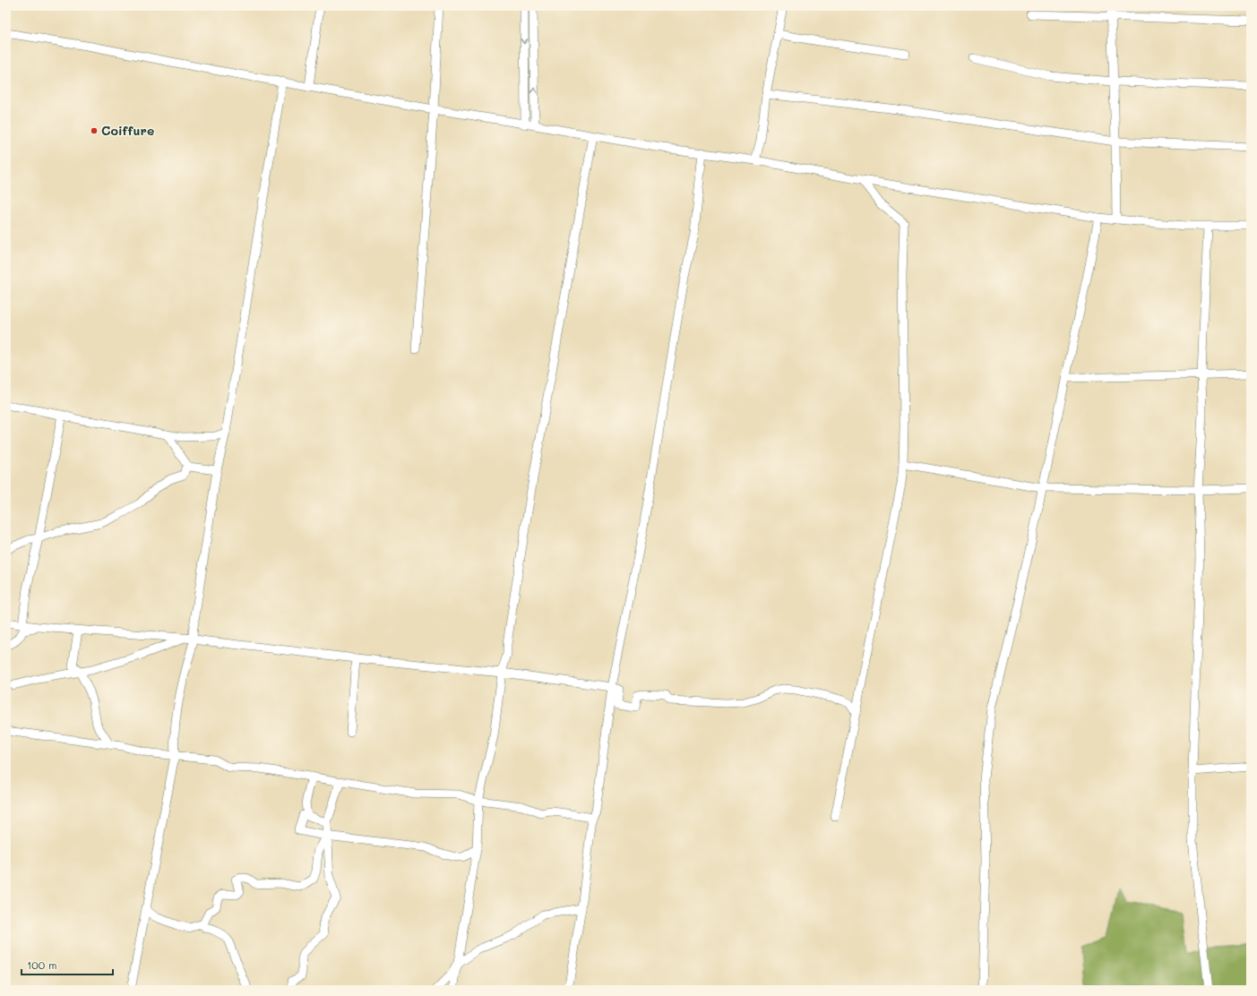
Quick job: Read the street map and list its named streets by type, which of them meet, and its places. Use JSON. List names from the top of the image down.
{
  "places": ["Coiffure"],
  "scale_bar": "100 m"
}
